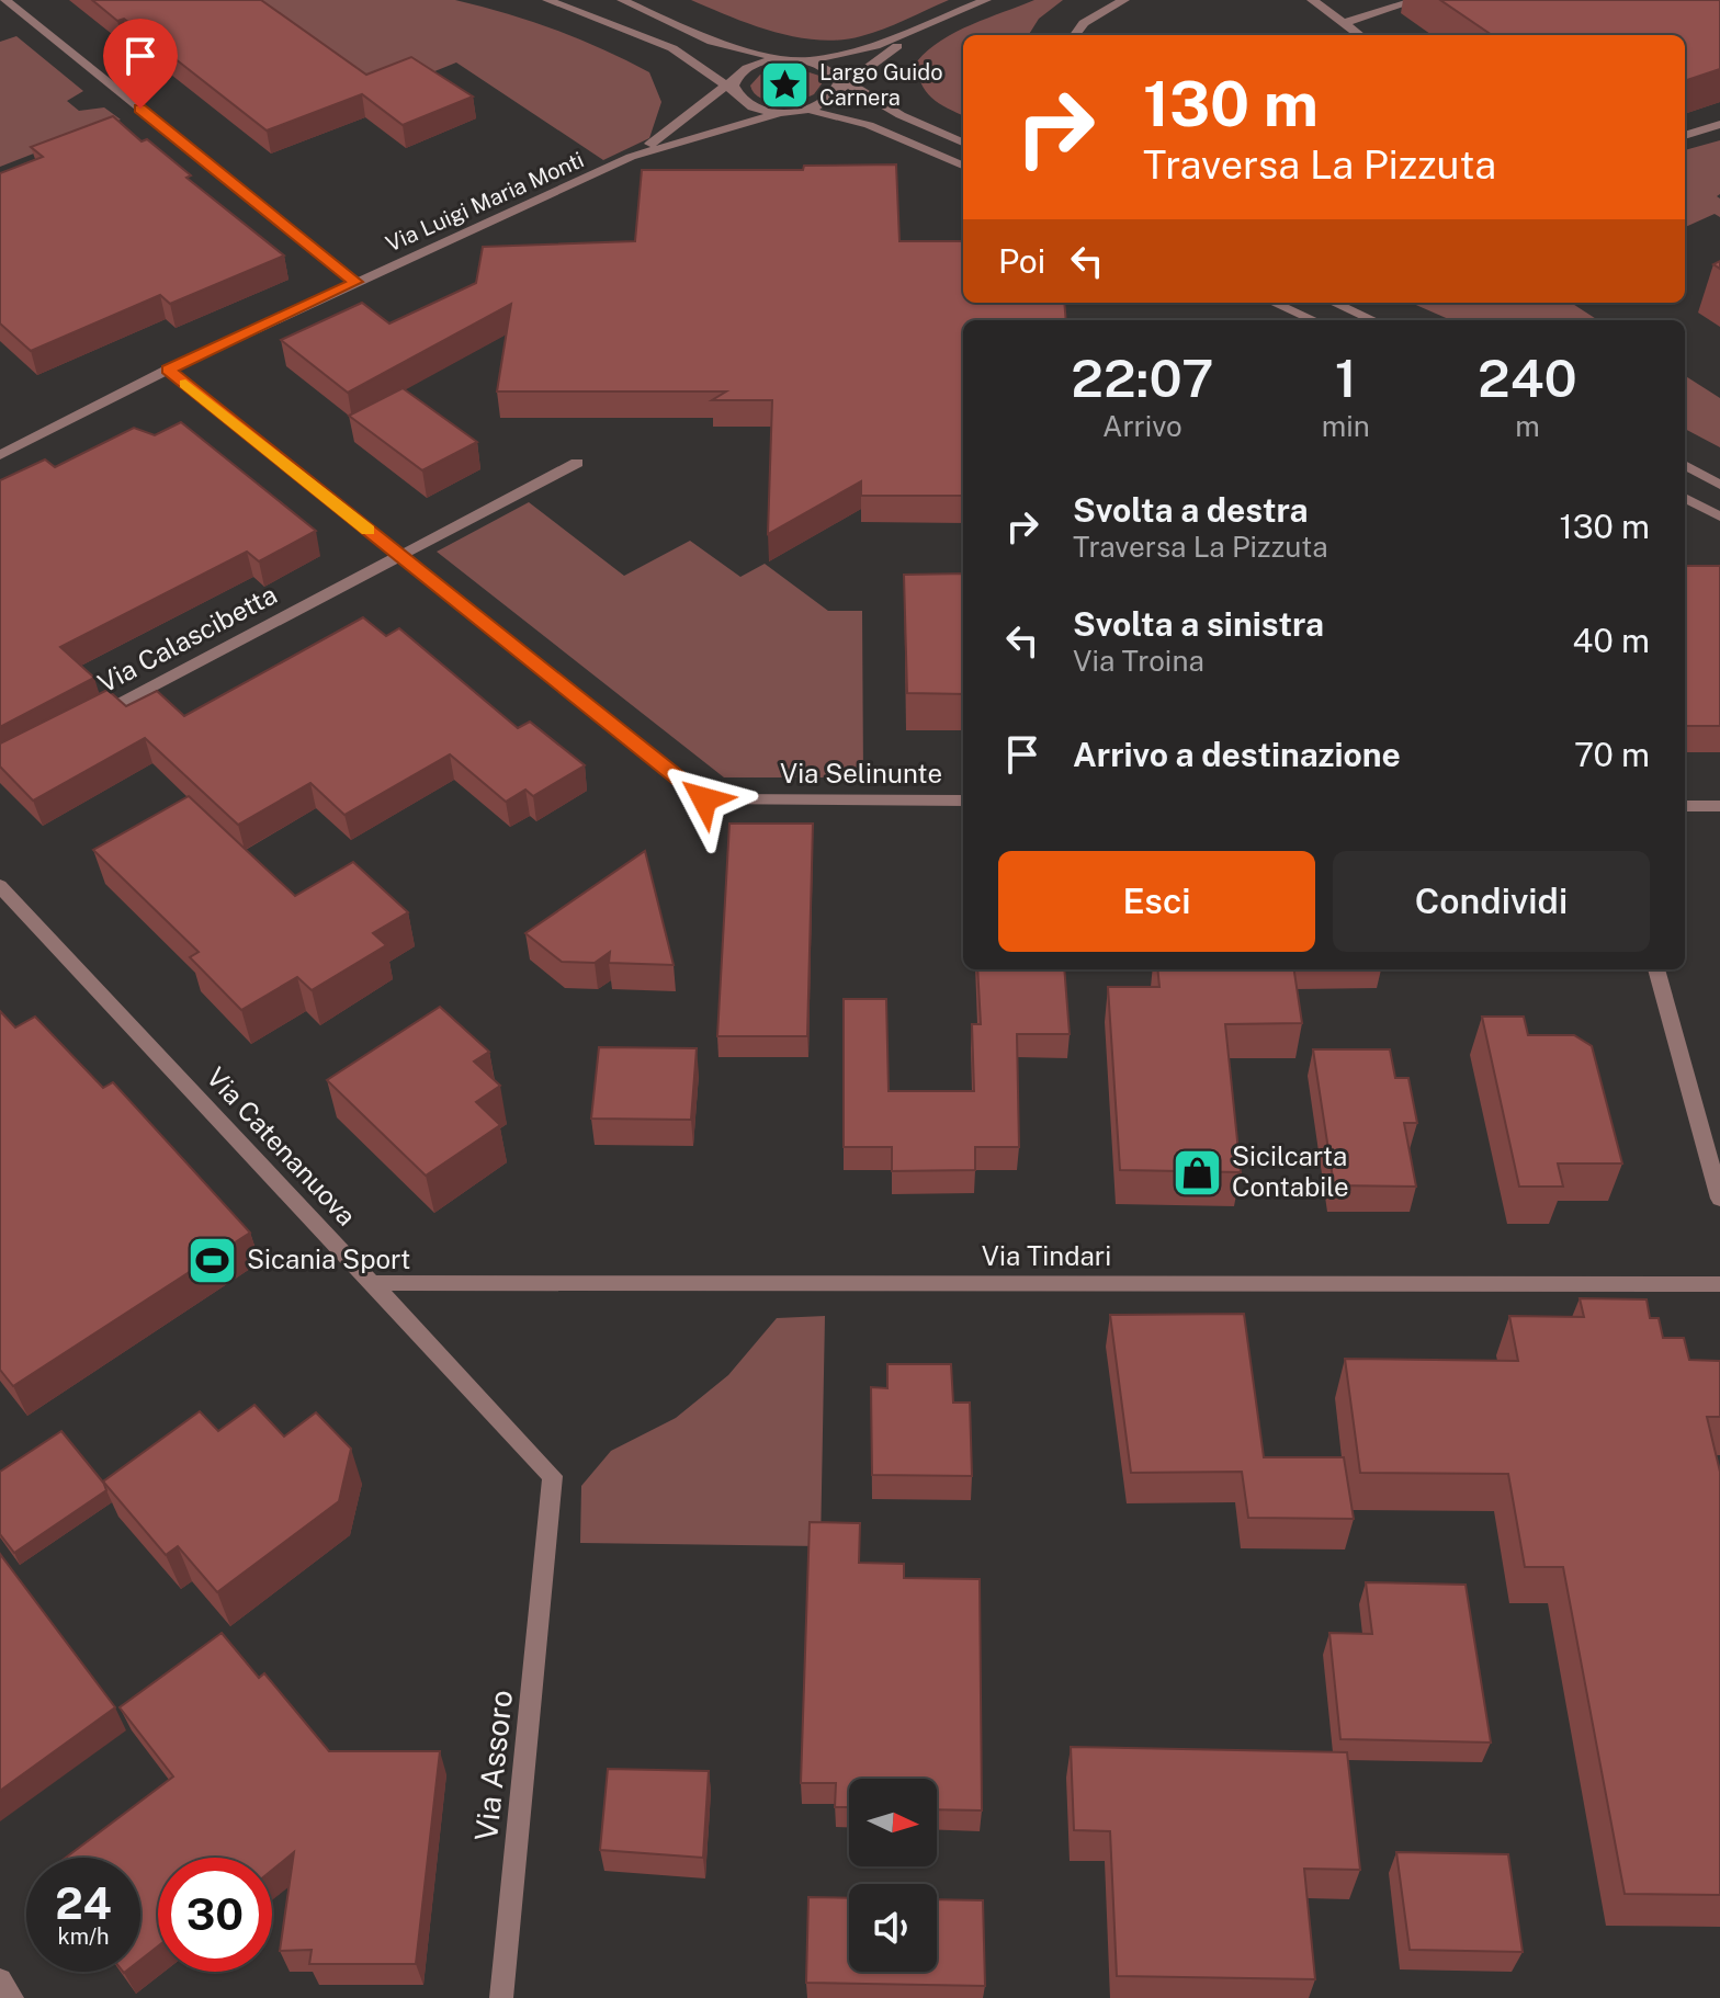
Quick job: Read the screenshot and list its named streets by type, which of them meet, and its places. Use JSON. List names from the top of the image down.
{
  "streets": {
    "street": [
      "Via Luigi Maria Monti",
      "Via Calascibetta",
      "Via Selinunte",
      "Via Catenanuova",
      "Via Tindari",
      "Via Assoro"
    ]
  },
  "crossings": [
    ["Via Luigi Maria Monti", "Via Selinunte"],
    ["Via Calascibetta", "Via Selinunte"],
    ["Via Catenanuova", "Via Tindari"],
    ["Via Catenanuova", "Via Assoro"]
  ],
  "places": {
    "place": ["Largo Guido Carnera"],
    "shop": ["Sicilcarta Contabile"],
    "sports": ["Sicania Sport"]
  },
  "north": "right",
  "page": {
    "turn": ["130 m", "Traversa La Pizzuta"],
    "then": "Poi",
    "eta": [
      "22:07",
      "Arrivo",
      "1",
      "min",
      "240",
      "m"
    ],
    "list": [
      {
        "name": "Svolta a destra",
        "note": "Traversa La Pizzuta",
        "value": "130 m"
      },
      {
        "name": "Svolta a sinistra",
        "note": "Via Troina",
        "value": "40 m"
      },
      {
        "name": "Arrivo a destinazione",
        "value": "70 m"
      }
    ],
    "buttons": ["Esci", "Condividi"],
    "speed": "24 km/h",
    "limit": "30"
  }
}
